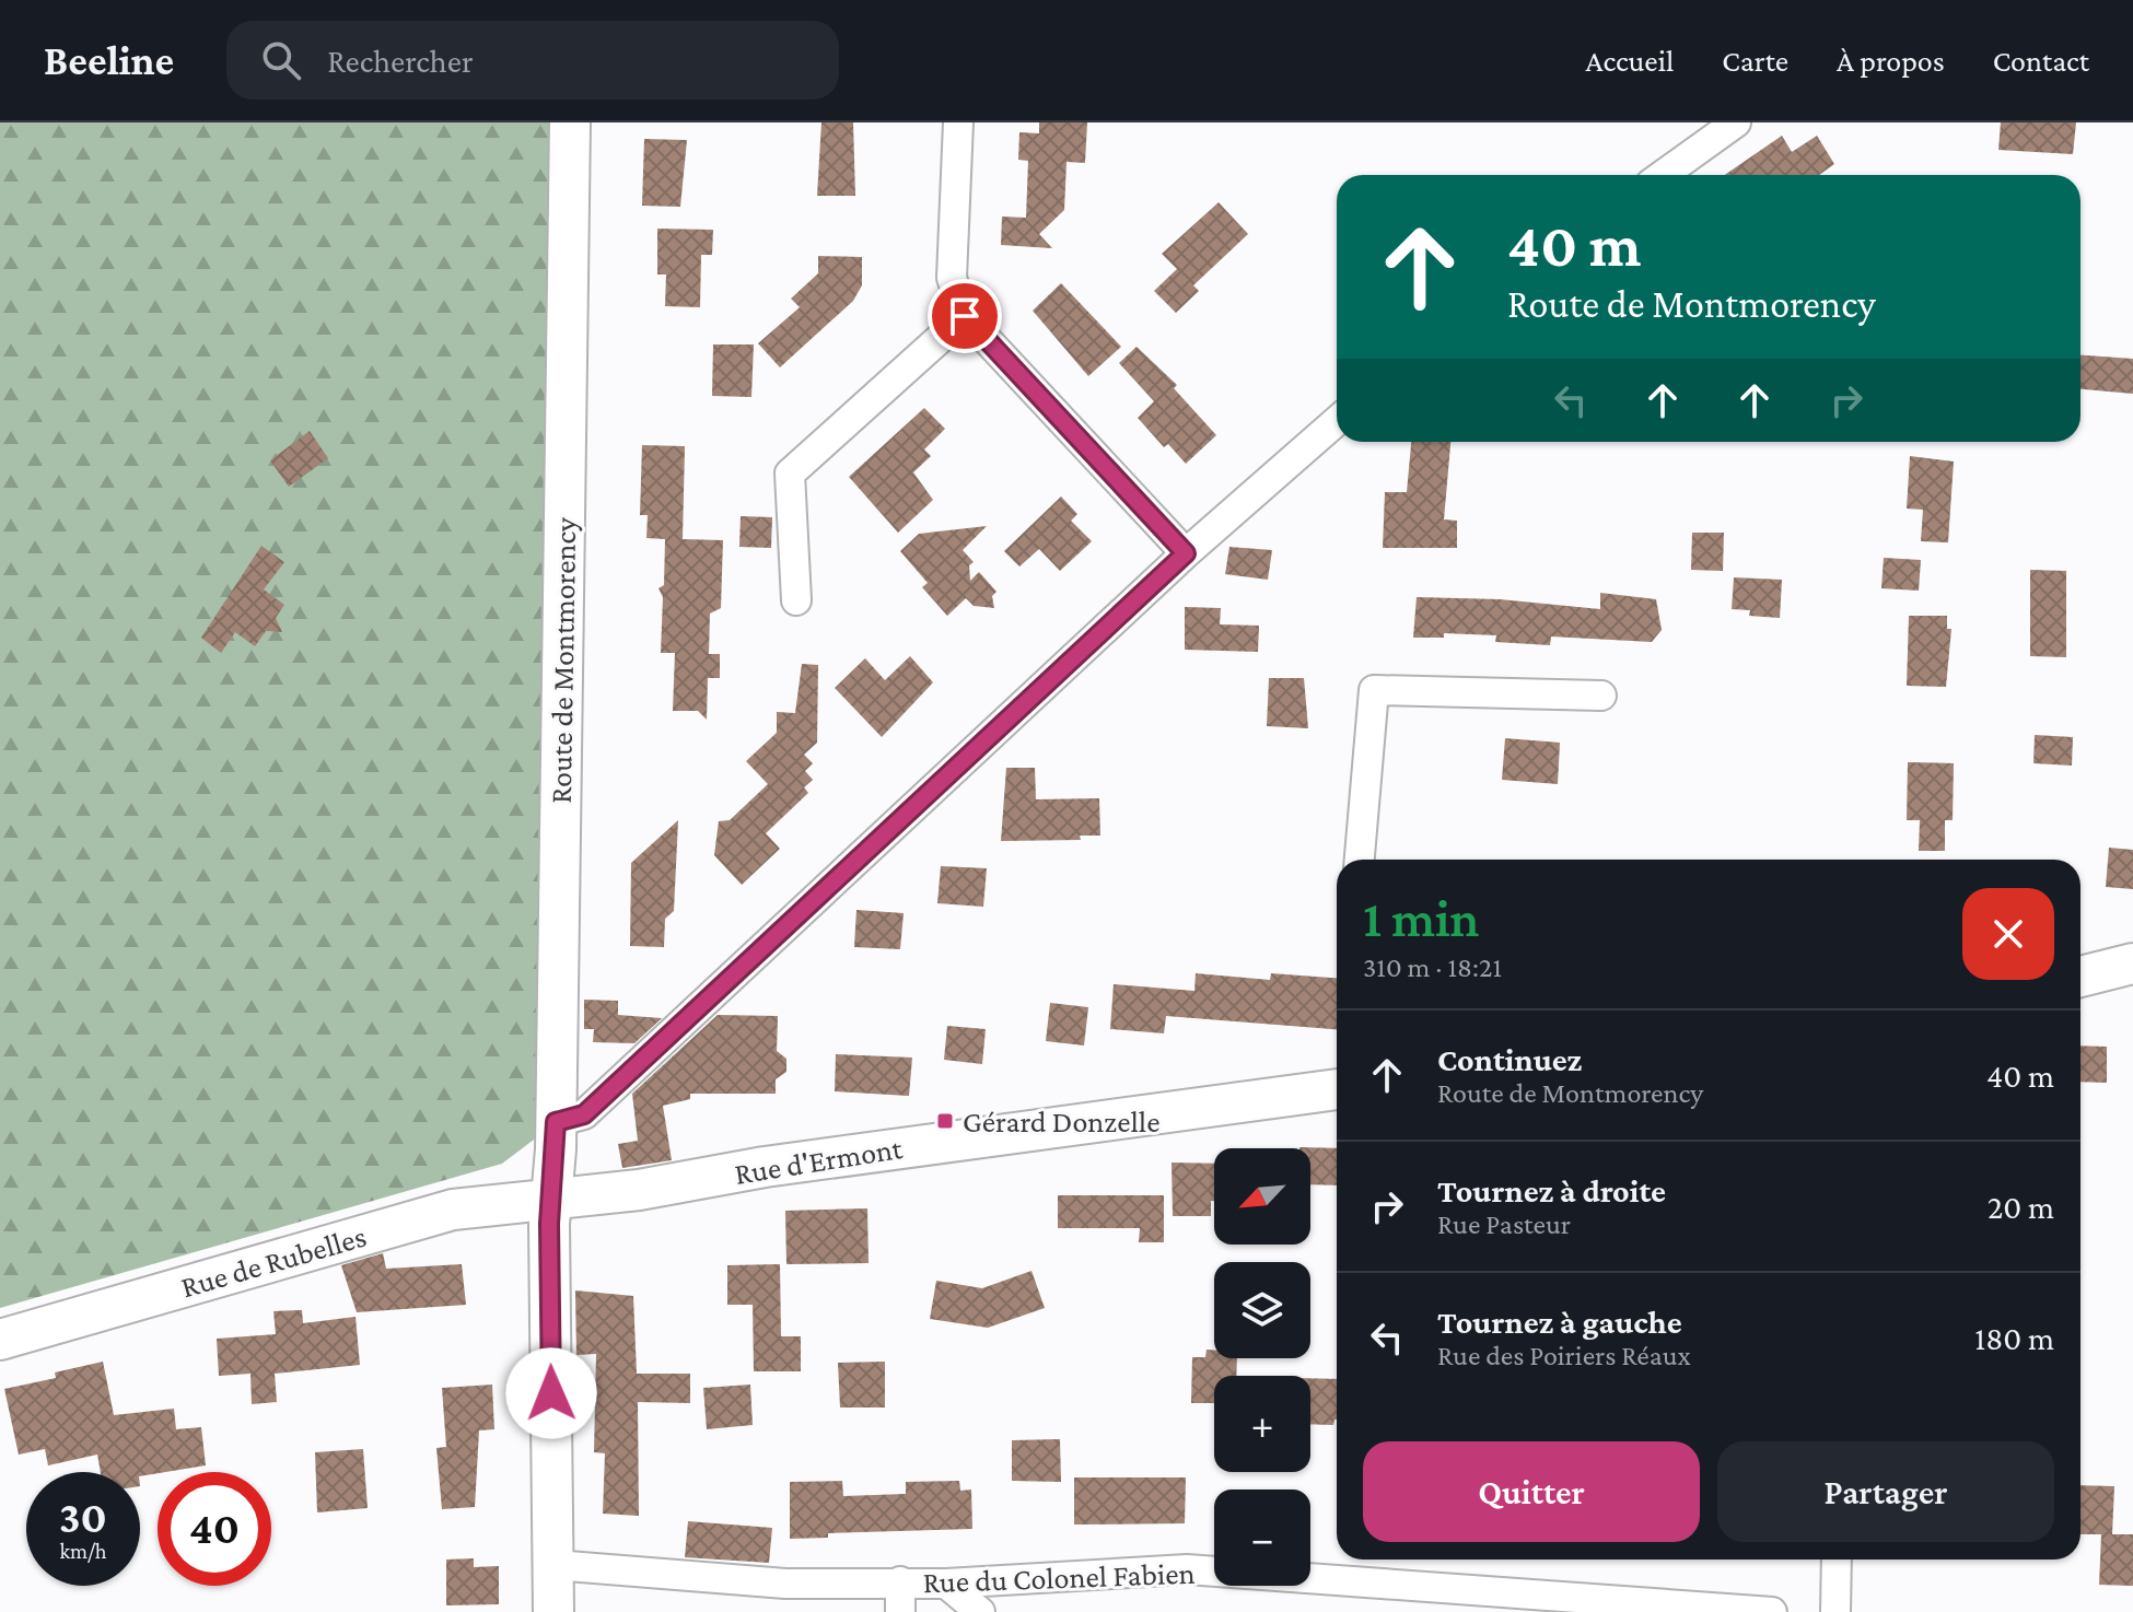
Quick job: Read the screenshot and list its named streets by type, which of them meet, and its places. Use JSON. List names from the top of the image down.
{
  "streets": {
    "street": [
      "Route de Montmorency",
      "Rue d'Ermont",
      "Rue de Rubelles",
      "Rue du Colonel Fabien"
    ]
  },
  "crossings": [
    ["Route de Montmorency", "Rue d'Ermont"],
    ["Route de Montmorency", "Rue de Rubelles"],
    ["Route de Montmorency", "Rue du Colonel Fabien"],
    ["Rue d'Ermont", "Rue de Rubelles"]
  ],
  "places": {
    "transit": ["Gérard Donzelle"]
  },
  "north": "bottom left",
  "page": {
    "header": "Beeline",
    "search": "Rechercher",
    "nav": [
      "Accueil",
      "Carte",
      "À propos",
      "Contact"
    ],
    "turn": ["40 m", "Route de Montmorency"],
    "heading": ["1 min", "310 m · 18:21"],
    "list": [
      {
        "name": "Continuez",
        "note": "Route de Montmorency",
        "value": "40 m"
      },
      {
        "name": "Tournez à droite",
        "note": "Rue Pasteur",
        "value": "20 m"
      },
      {
        "name": "Tournez à gauche",
        "note": "Rue des Poiriers Réaux",
        "value": "180 m"
      }
    ],
    "map_buttons": ["+", "−"],
    "buttons": ["Quitter", "Partager"],
    "speed": "30 km/h",
    "limit": "40"
  }
}
